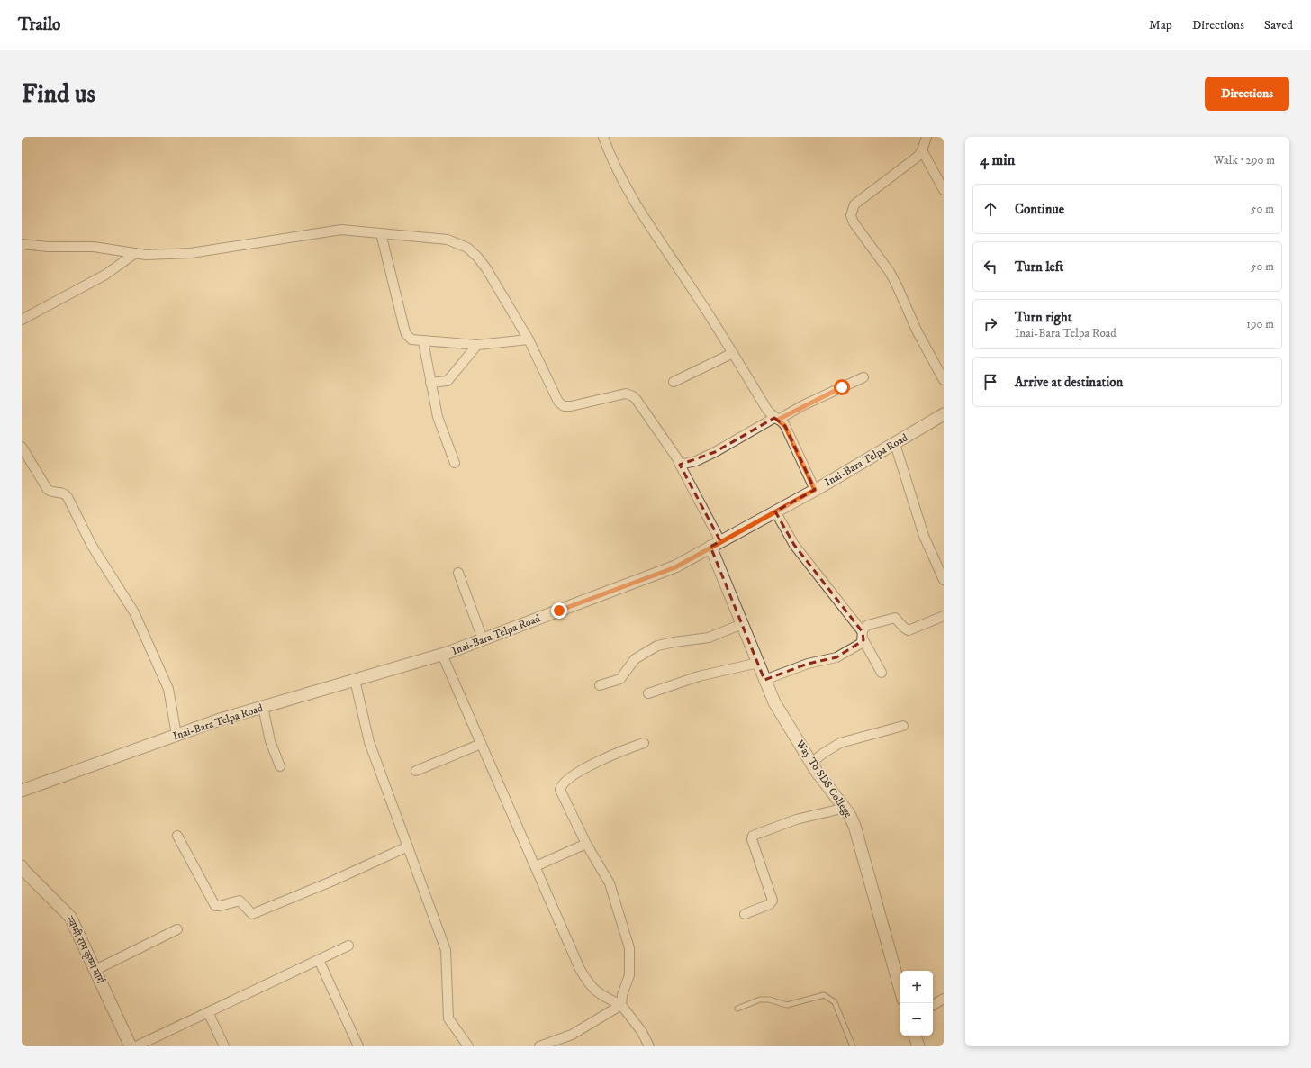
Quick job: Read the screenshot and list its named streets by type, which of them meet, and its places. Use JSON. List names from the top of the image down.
{
  "streets": {
    "street": ["Inai-Bara Telpa Road", "Way To SDS College", "स्वामी राम कृष्ण मार्ग"]
  },
  "crossings": [
    ["Inai-Bara Telpa Road", "Way To SDS College"]
  ],
  "page": {
    "header": "Trailo",
    "nav": ["Map", "Directions", "Saved"],
    "buttons": "Directions",
    "title": "Find us",
    "heading": ["4 min", "Walk · 290 m"],
    "list": [
      ["Continue", "50 m"],
      ["Turn left", "50 m"],
      ["Turn right", "Inai-Bara Telpa Road", "190 m"],
      "Arrive at destination"
    ],
    "map_buttons": ["+", "−"]
  }
}
